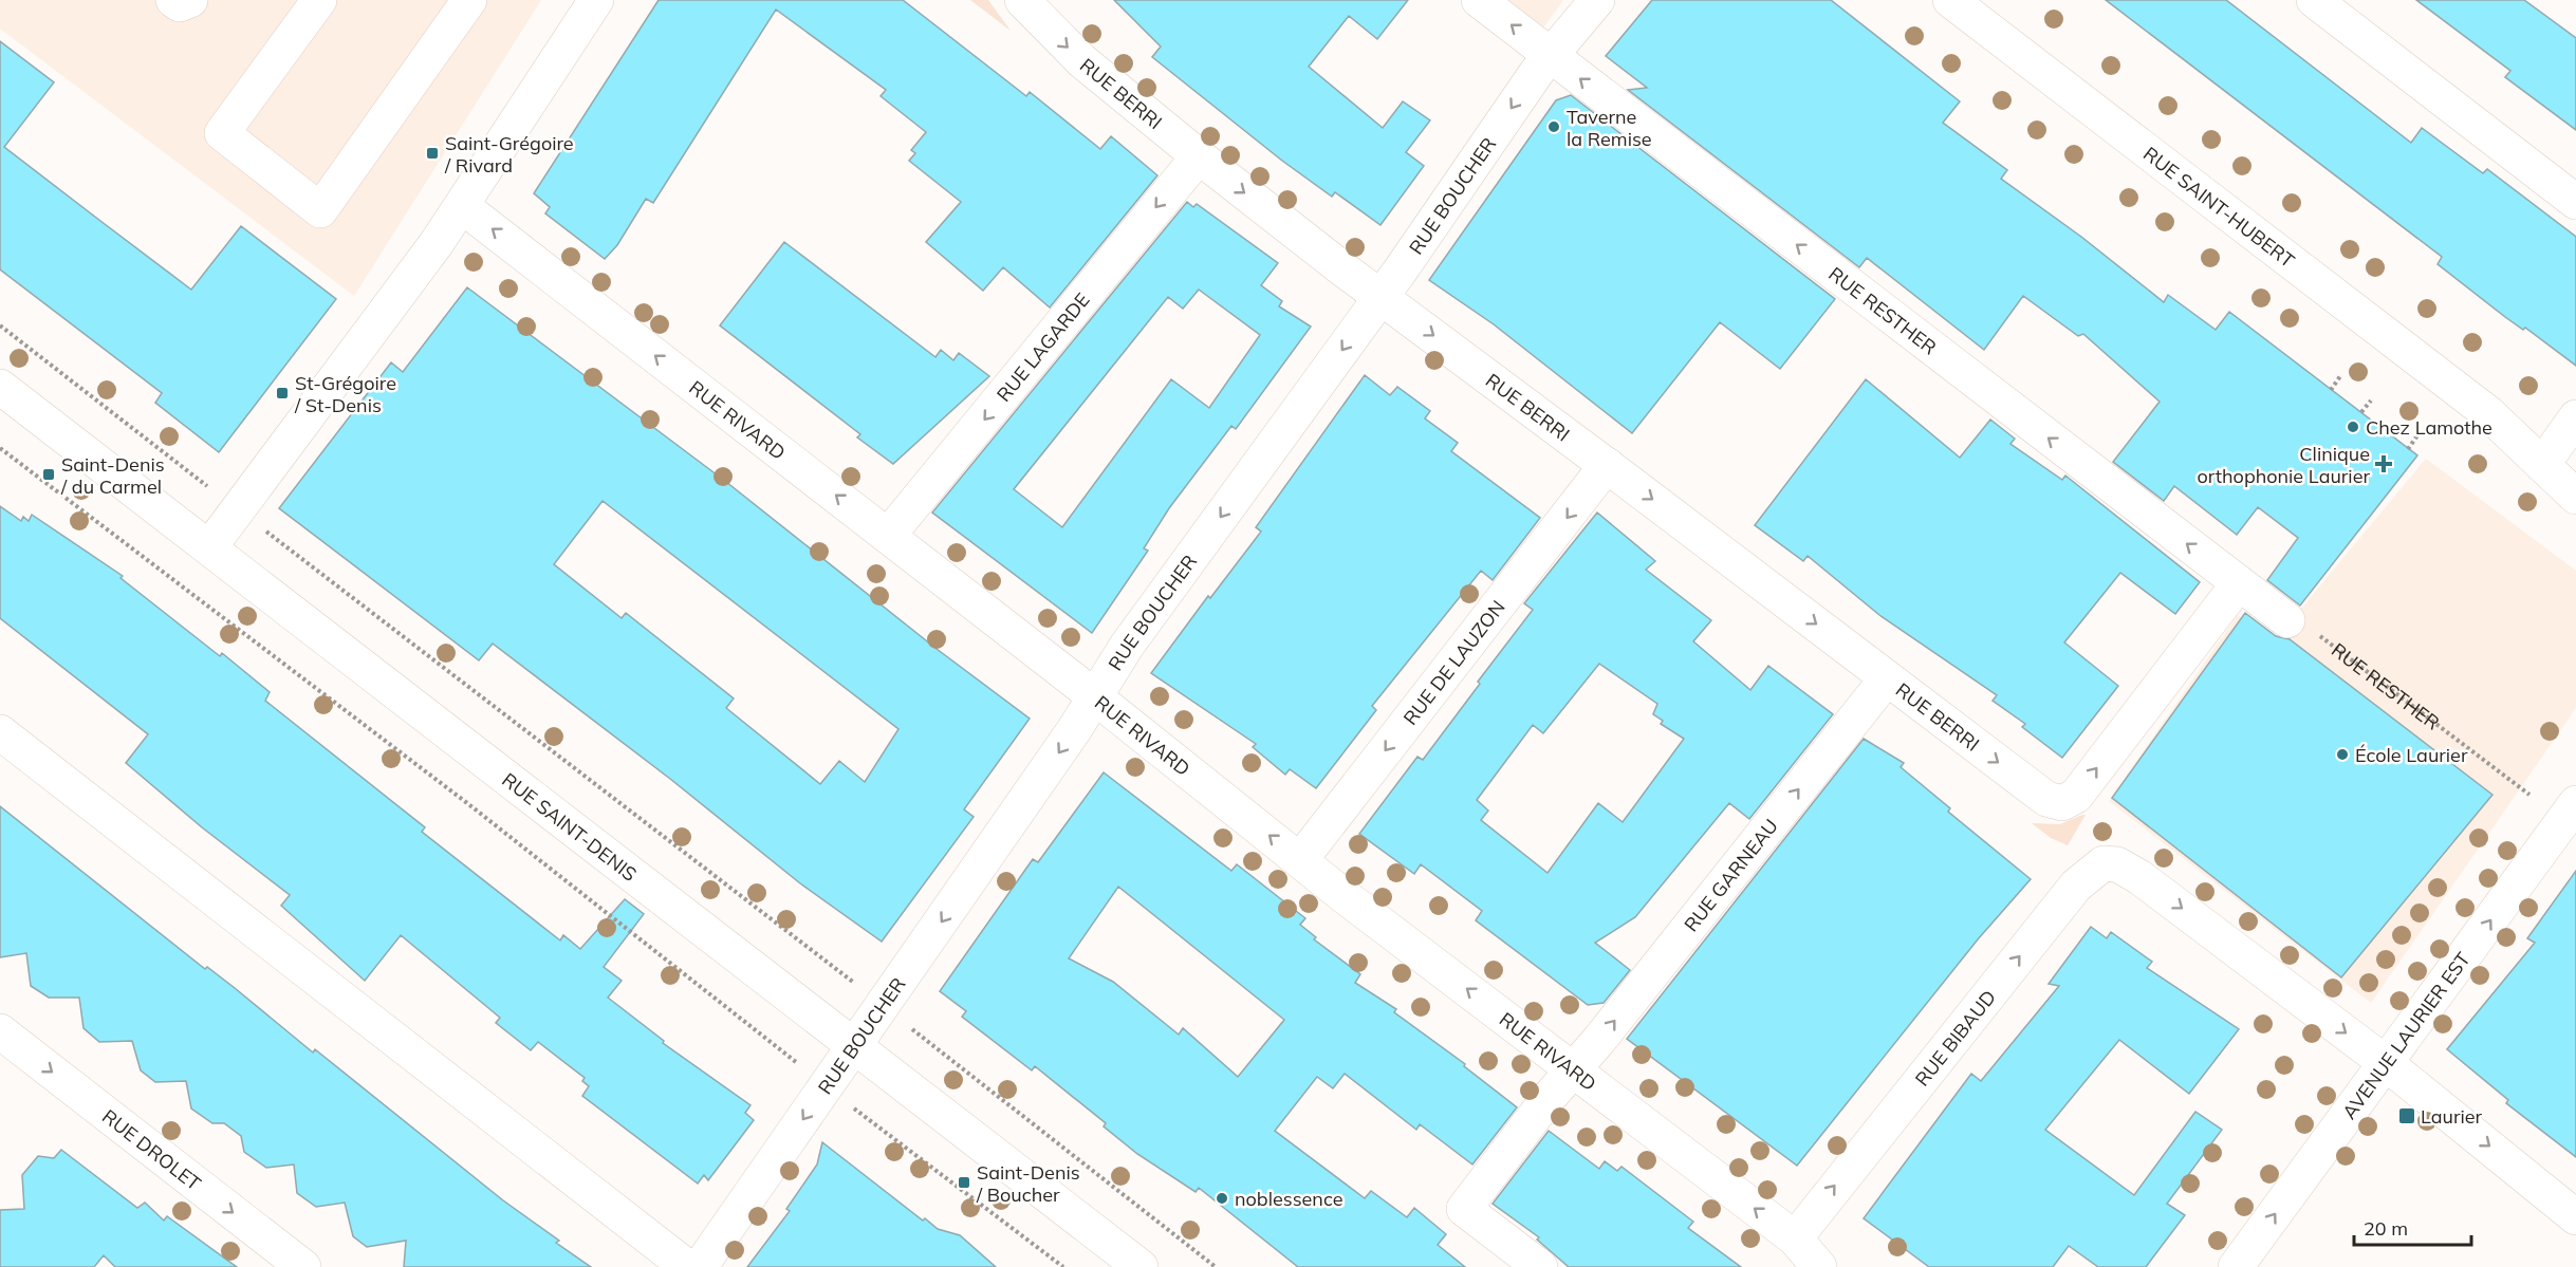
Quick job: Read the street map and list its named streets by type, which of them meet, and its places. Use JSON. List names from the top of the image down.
{
  "streets": {
    "street": [
      "RUE BERRI",
      "RUE BOUCHER",
      "RUE SAINT-HUBERT",
      "RUE RESTHER",
      "RUE LAGARDE",
      "RUE RIVARD",
      "RUE DE LAUZON",
      "RUE SAINT-DENIS",
      "RUE GARNEAU",
      "AVENUE LAURIER EST",
      "RUE BIBAUD",
      "RUE DROLET"
    ]
  },
  "crossings": [
    ["RUE BERRI", "RUE BOUCHER"],
    ["RUE BERRI", "RUE RESTHER"],
    ["RUE BERRI", "RUE LAGARDE"],
    ["RUE BERRI", "RUE DE LAUZON"],
    ["RUE BERRI", "RUE GARNEAU"],
    ["RUE BOUCHER", "RUE RESTHER"],
    ["RUE BOUCHER", "RUE RIVARD"],
    ["RUE BOUCHER", "RUE SAINT-DENIS"],
    ["RUE LAGARDE", "RUE RIVARD"],
    ["RUE RIVARD", "RUE DE LAUZON"],
    ["RUE RIVARD", "RUE GARNEAU"],
    ["RUE RIVARD", "RUE BIBAUD"],
    ["AVENUE LAURIER EST", "RUE BIBAUD"]
  ],
  "one_way": [
    "RUE BERRI",
    "RUE BOUCHER",
    "RUE RESTHER",
    "RUE LAGARDE",
    "RUE RIVARD",
    "RUE DE LAUZON",
    "RUE GARNEAU",
    "AVENUE LAURIER EST"
  ],
  "places": {
    "other": [
      "Taverne la Remise",
      "Chez Lamothe",
      "École Laurier",
      "noblessence"
    ],
    "transit": [
      "Saint-Grégoire / Rivard",
      "St-Grégoire / St-Denis",
      "Saint-Denis / du Carmel",
      "Laurier",
      "Saint-Denis / Boucher"
    ],
    "health": ["Clinique orthophonie Laurier"]
  },
  "scale_bar": "20 m"
}
